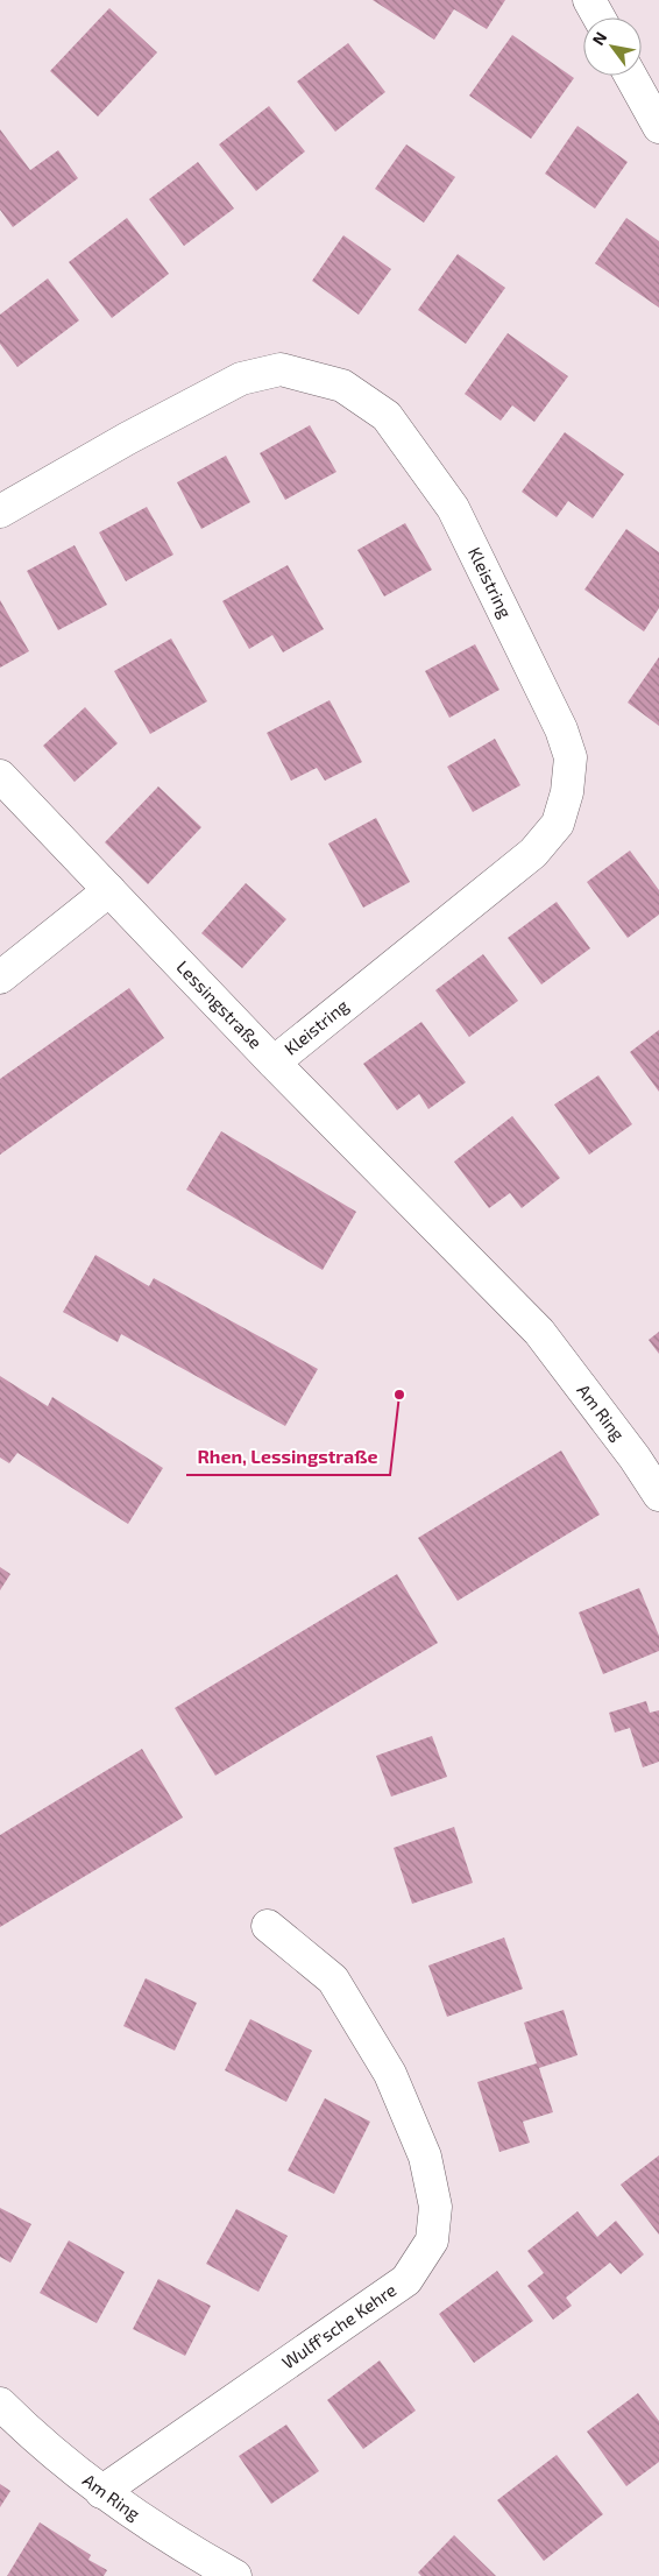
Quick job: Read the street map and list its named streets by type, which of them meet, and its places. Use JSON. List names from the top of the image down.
{
  "streets": {
    "street": [
      "Kleistring",
      "Lessingstraße",
      "Am Ring",
      "Wulff'sche Kehre"
    ]
  },
  "crossings": [
    ["Kleistring", "Lessingstraße"],
    ["Lessingstraße", "Am Ring"],
    ["Am Ring", "Wulff'sche Kehre"]
  ],
  "places": ["Rhen, Lessingstraße"],
  "north": "top left"
}
